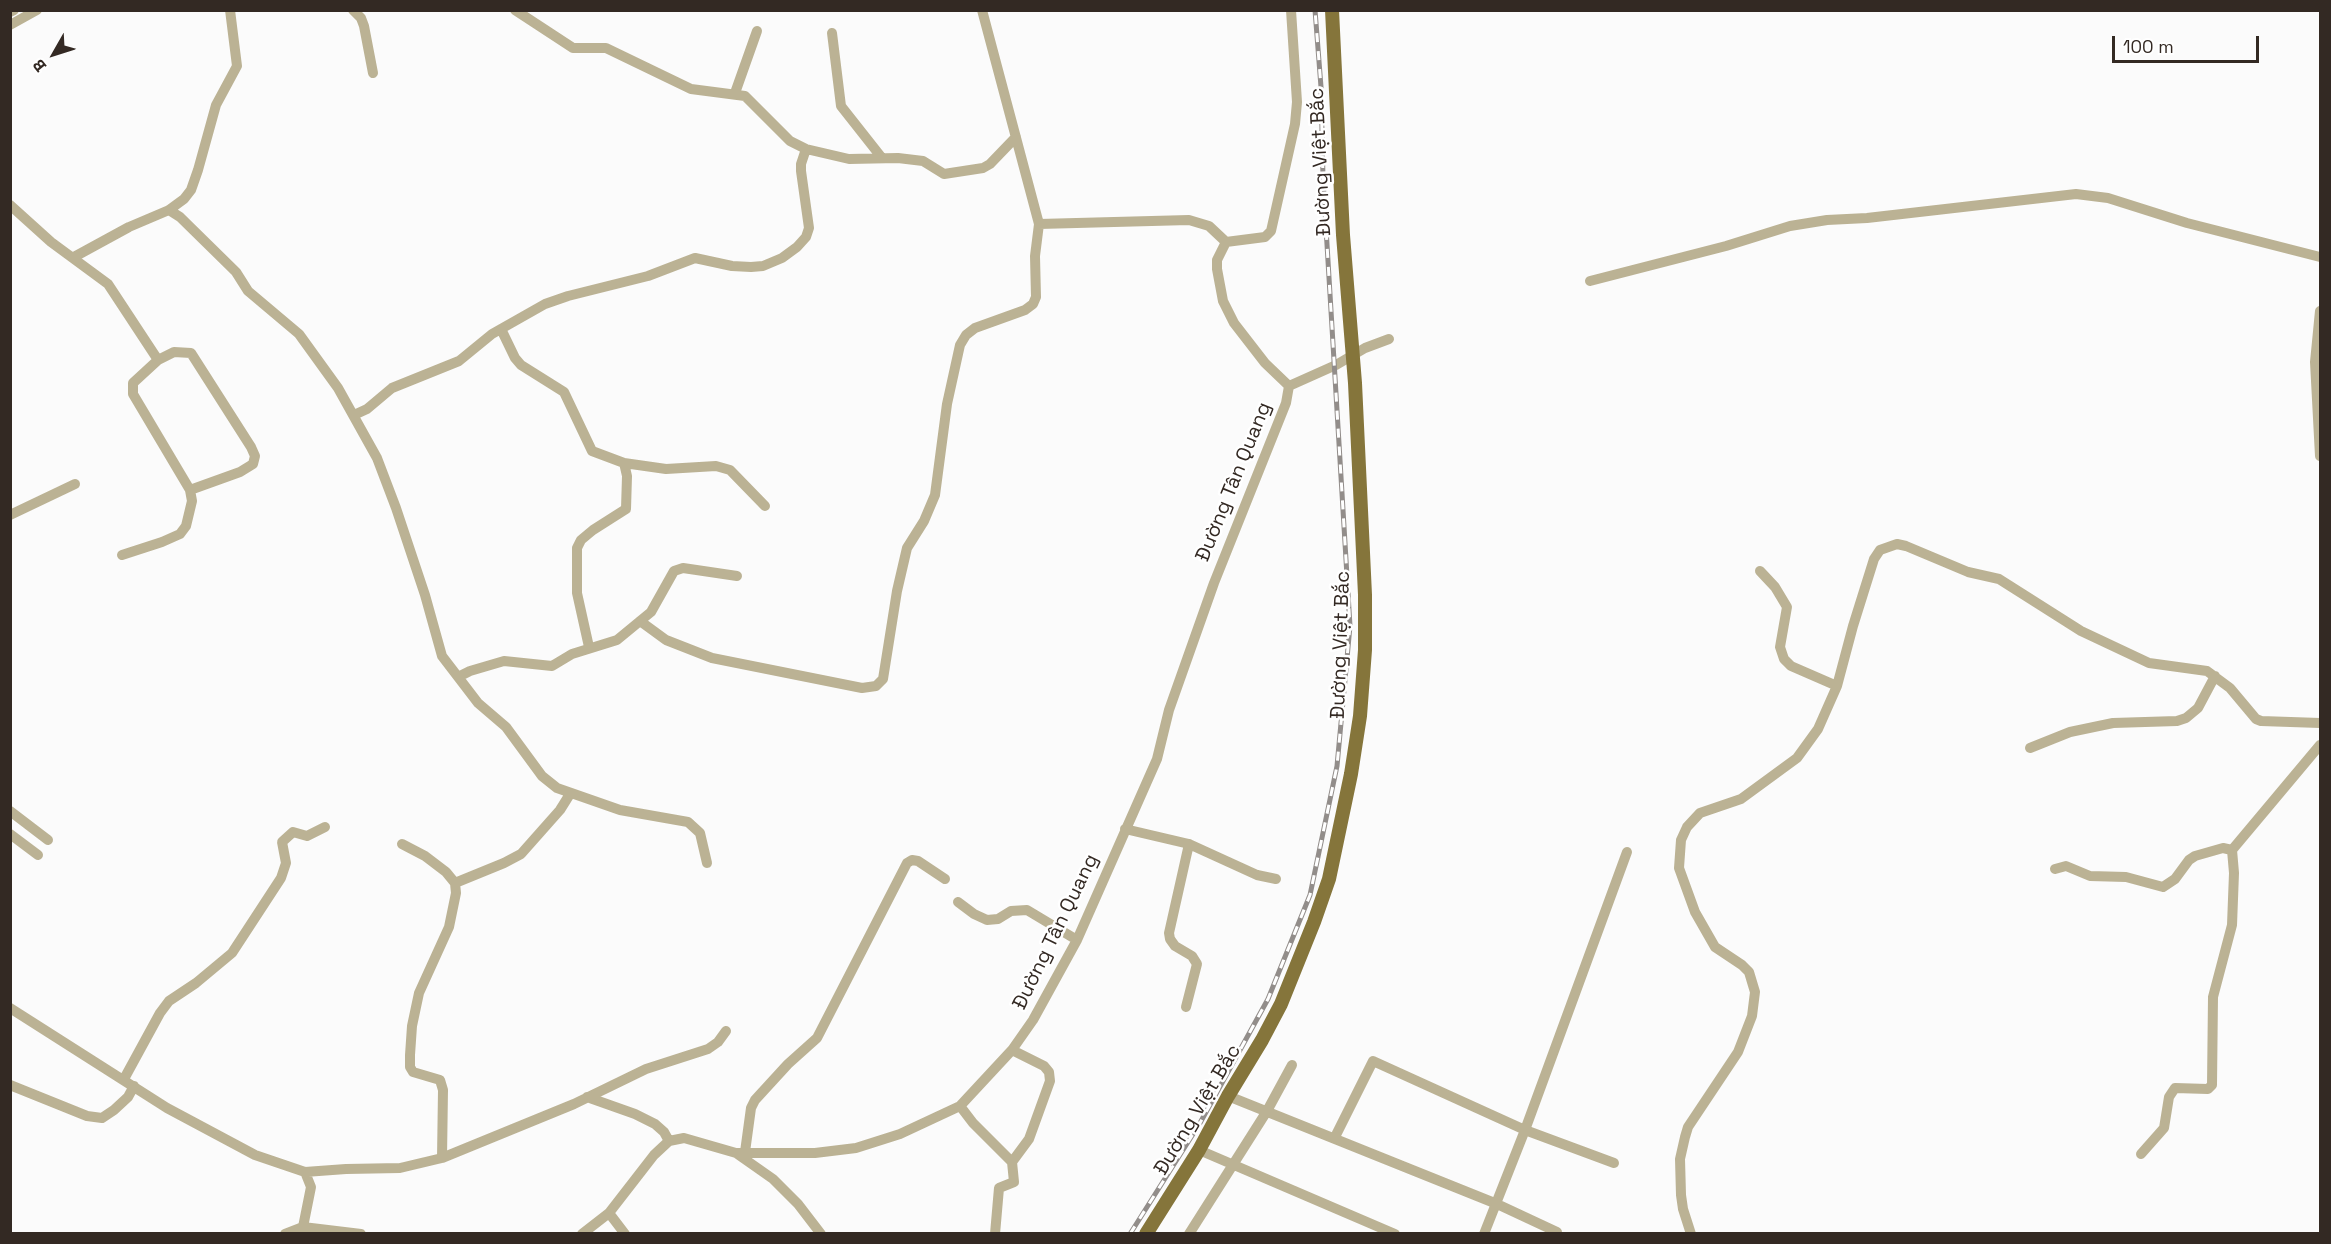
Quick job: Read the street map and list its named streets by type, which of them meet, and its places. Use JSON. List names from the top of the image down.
{
  "streets": {
    "main road": ["Đường Việt Bắc"],
    "street": ["Đường Tân Quang"]
  },
  "scale_bar": "100 m",
  "north": "bottom left"
}
